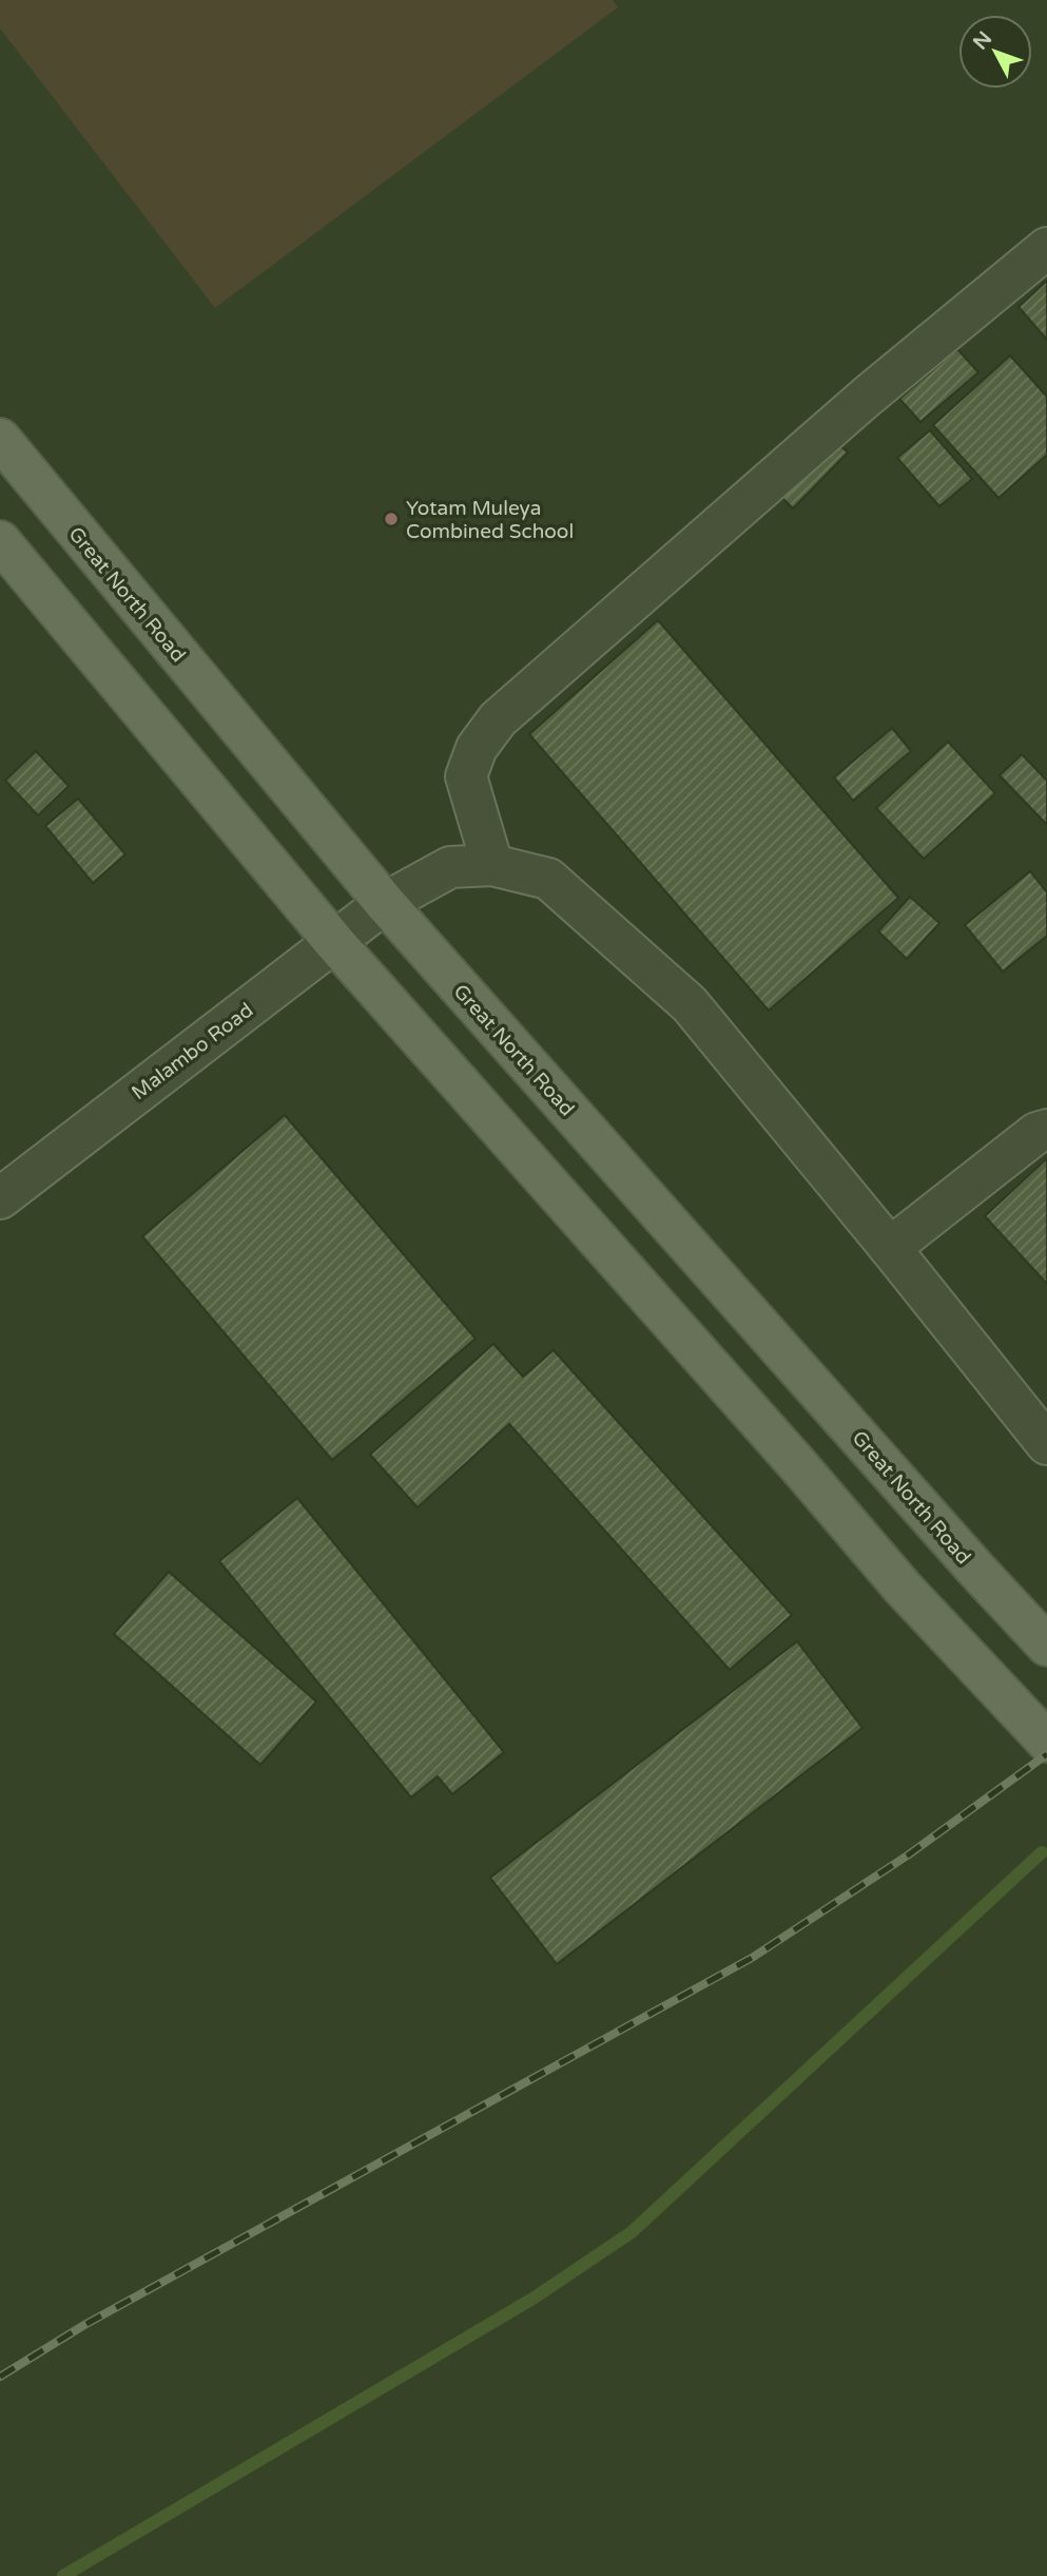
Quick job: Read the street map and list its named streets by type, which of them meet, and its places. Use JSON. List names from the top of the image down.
{
  "streets": {
    "main road": ["Great North Road"],
    "street": ["Malambo Road"]
  },
  "crossings": [
    ["Great North Road", "Malambo Road"]
  ],
  "places": ["Yotam Muleya Combined School"],
  "north": "top left"
}
